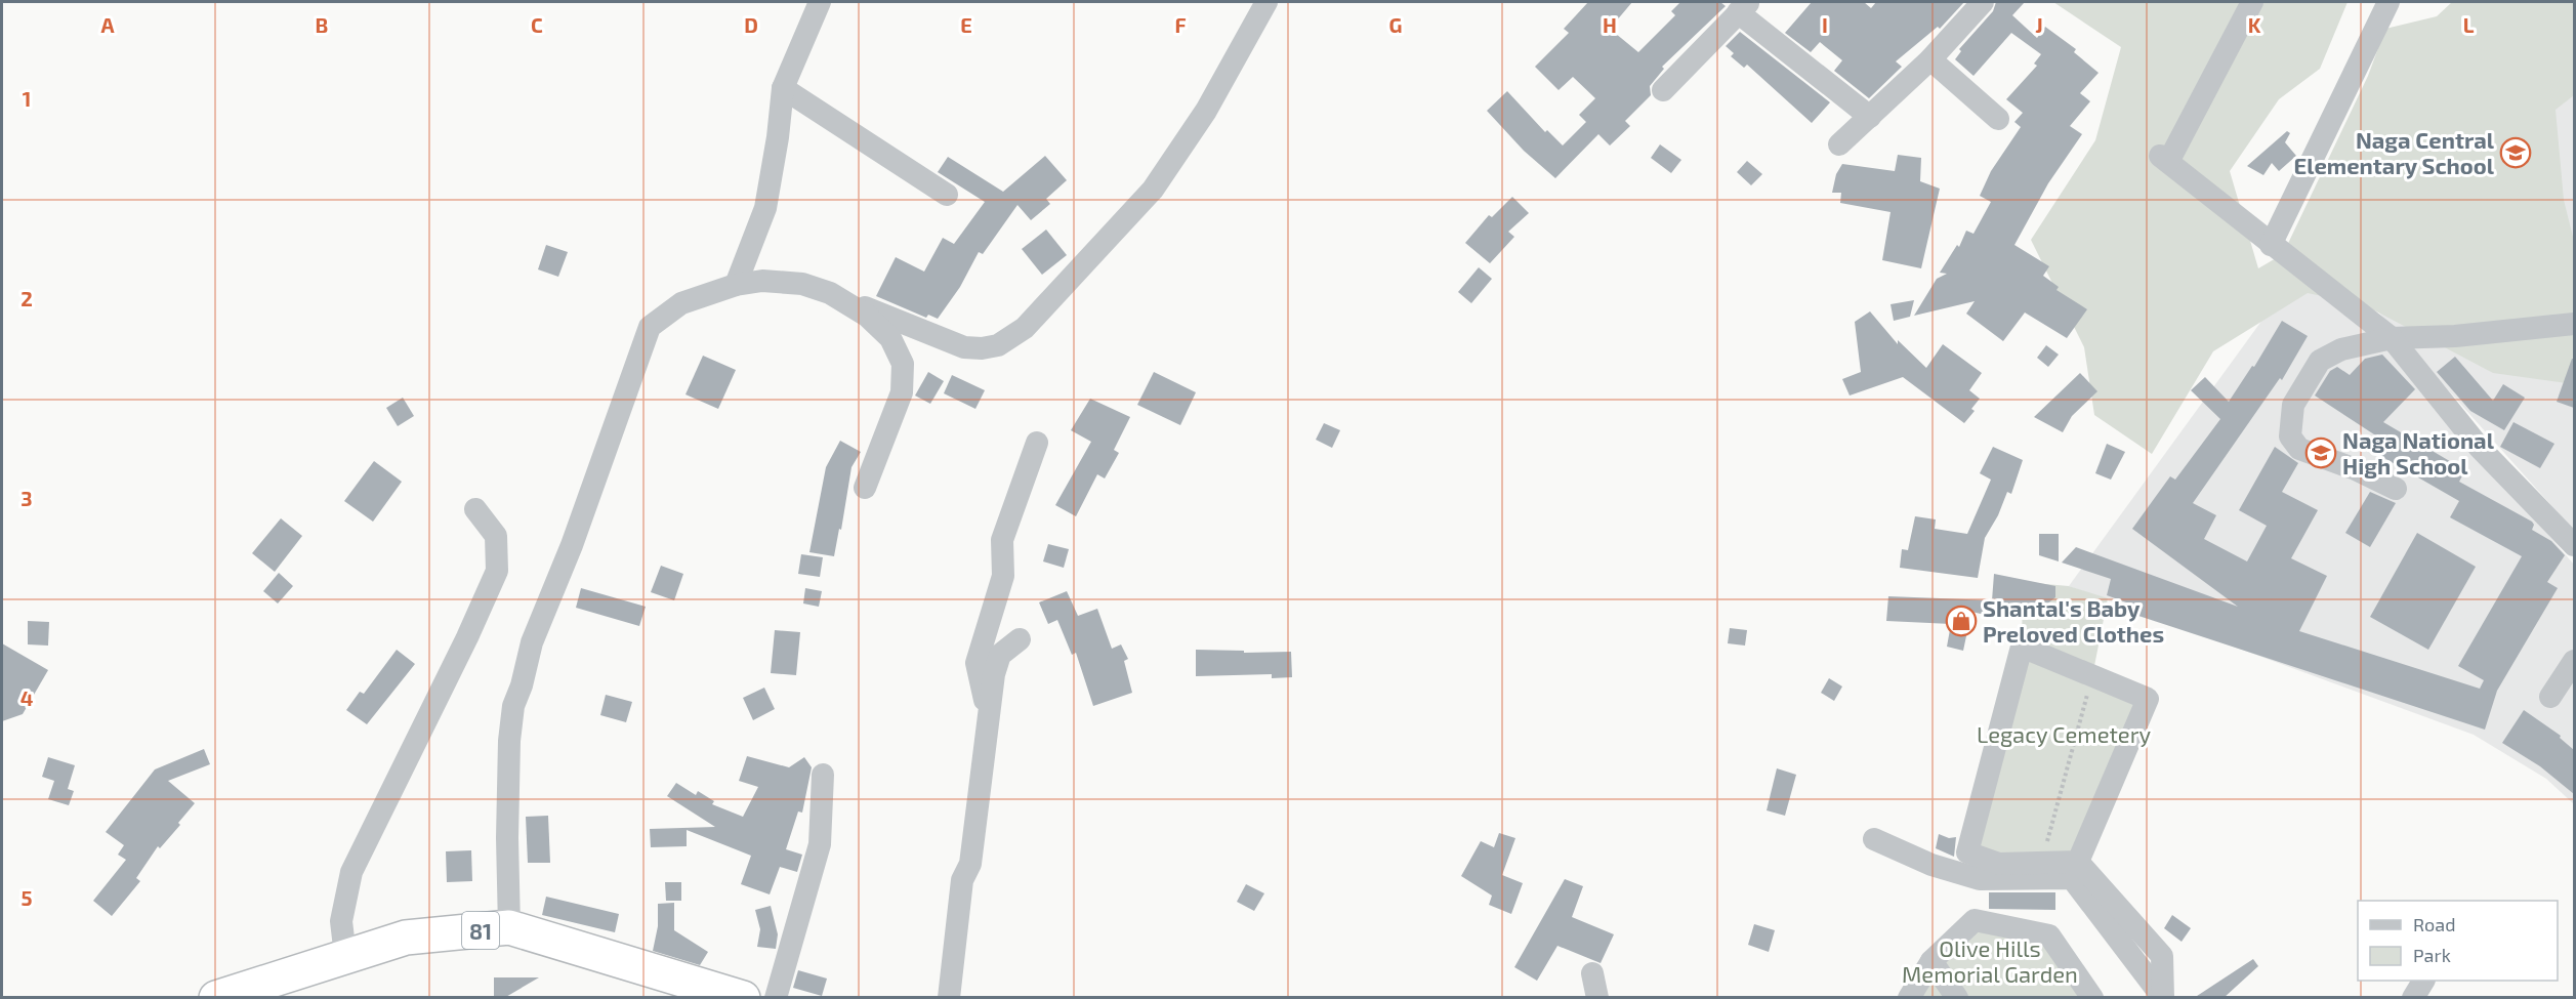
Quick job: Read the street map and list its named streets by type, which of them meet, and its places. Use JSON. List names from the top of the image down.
{
  "streets": {
    "highway": ["81"]
  },
  "parks": ["Legacy Cemetery", "Olive Hills Memorial Garden"],
  "places": {
    "school or university": ["Naga Central Elementary School", "Naga National High School"],
    "shop": ["Shantal's Baby Preloved Clothes"]
  },
  "legend": ["Road", "Park"],
  "grid": {
    "columns": [
      "A",
      "B",
      "C",
      "D",
      "E",
      "F",
      "G",
      "H",
      "I",
      "J",
      "K",
      "L"
    ],
    "rows": [
      "1",
      "2",
      "3",
      "4",
      "5"
    ]
  }
}
